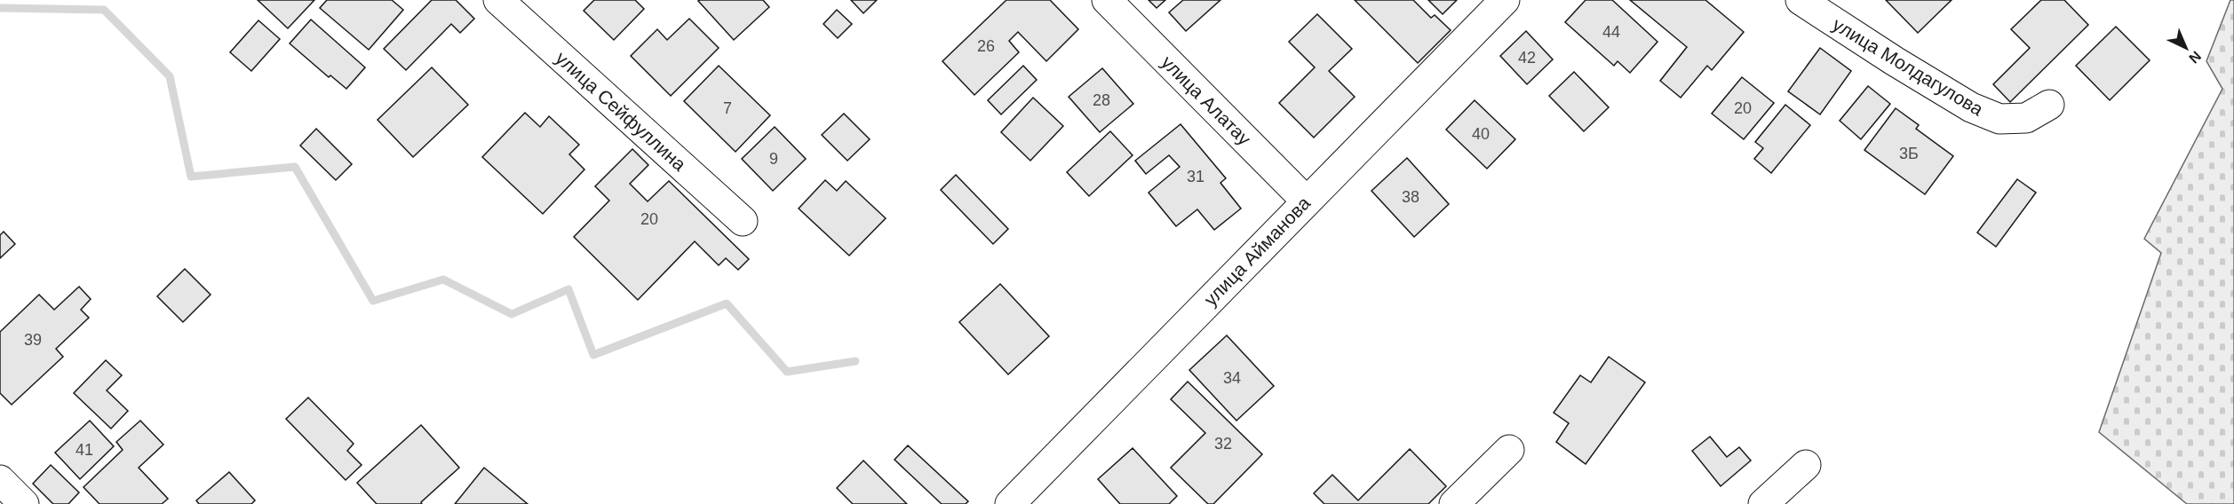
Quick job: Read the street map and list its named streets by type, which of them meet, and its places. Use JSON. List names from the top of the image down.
{
  "streets": {
    "street": [
      "улица Молдагулова",
      "улица Алатау",
      "улица Сейфуллина",
      "улица Айманова"
    ]
  },
  "crossings": [
    ["улица Алатау", "улица Айманова"]
  ],
  "house_numbers": [
    "44",
    "26",
    "42",
    "28",
    "7",
    "20",
    "40",
    "3Б",
    "9",
    "31",
    "38",
    "20",
    "39",
    "34",
    "32",
    "41"
  ],
  "north": "bottom right"
}
